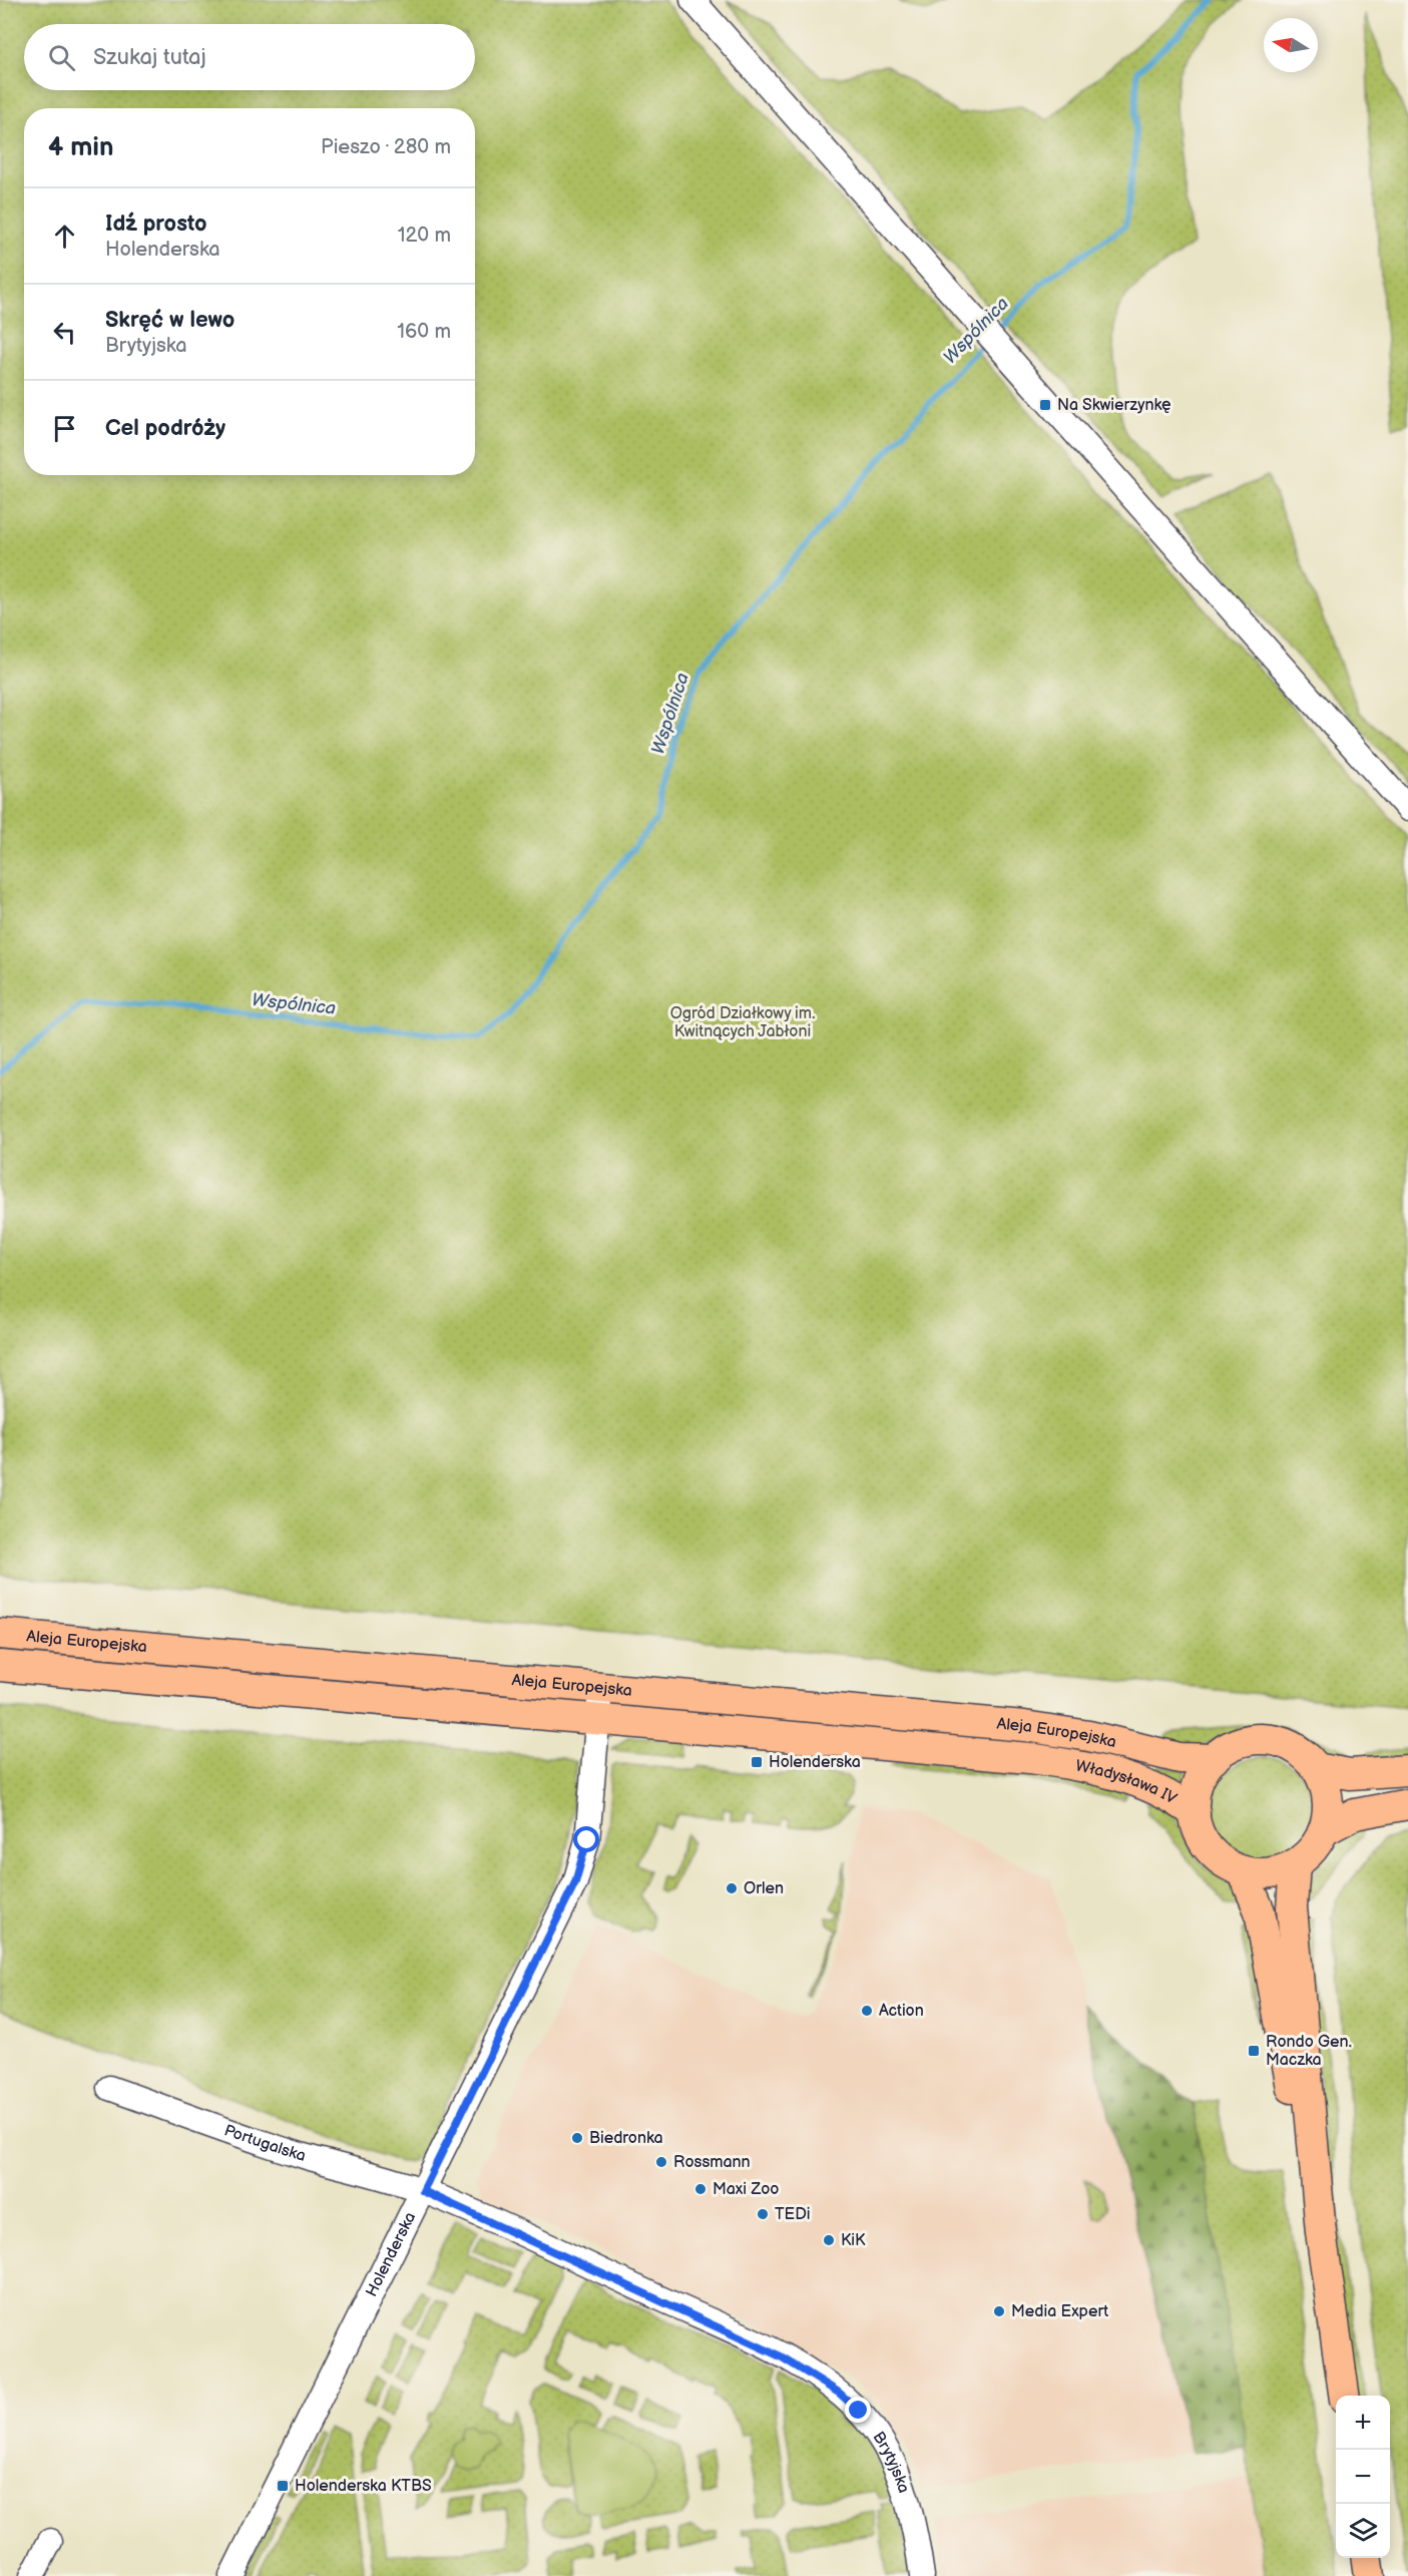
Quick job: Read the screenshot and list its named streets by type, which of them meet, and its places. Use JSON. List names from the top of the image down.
{
  "streets": {
    "main road": ["Aleja Europejska", "Władysława IV"],
    "street": ["Portugalska", "Holenderska", "Brytyjska"]
  },
  "crossings": [
    ["Aleja Europejska", "Władysława IV"],
    ["Aleja Europejska", "Holenderska"],
    ["Portugalska", "Holenderska"],
    ["Portugalska", "Brytyjska"],
    ["Holenderska", "Brytyjska"]
  ],
  "water": ["Wspólnica"],
  "parks": ["Ogród Działkowy im. Kwitnących Jabłoni"],
  "places": {
    "transit": [
      "Na Skwierzynkę",
      "Holenderska",
      "Rondo Gen. Maczka",
      "Holenderska KTBS"
    ],
    "other": [
      "Orlen",
      "Action",
      "Biedronka",
      "Rossmann",
      "Maxi Zoo",
      "TEDi",
      "KiK",
      "Media Expert"
    ]
  },
  "north": "left",
  "page": {
    "search": "Szukaj tutaj",
    "heading": ["4 min", "Pieszo · 280 m"],
    "list": [
      ["Idź prosto", "Holenderska", "120 m"],
      ["Skręć w lewo", "Brytyjska", "160 m"],
      "Cel podróży"
    ],
    "map_buttons": ["+", "−"]
  }
}
